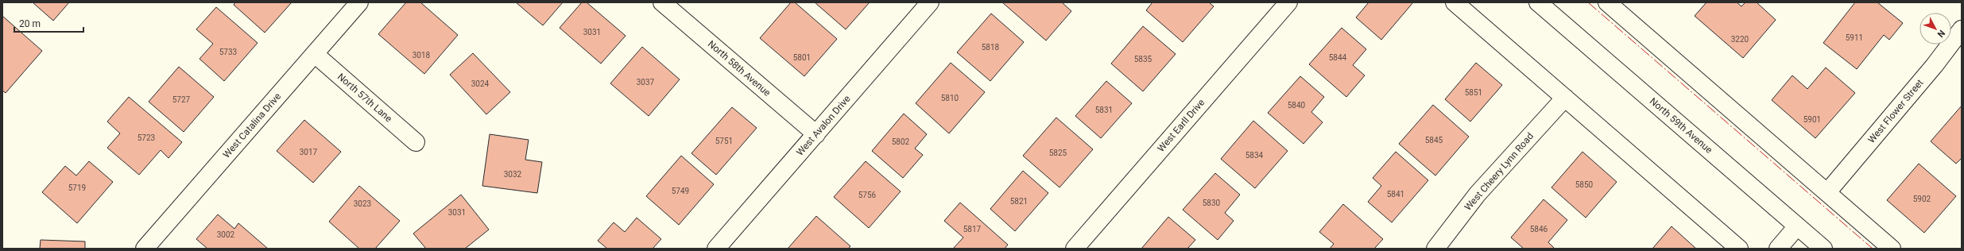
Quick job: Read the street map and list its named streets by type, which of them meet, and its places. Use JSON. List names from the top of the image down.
{
  "streets": {
    "street": [
      "North 58th Avenue",
      "North 57th Lane",
      "West Flower Street",
      "West Catalina Drive",
      "West Avalon Drive",
      "West Earll Drive",
      "North 59th Avenue",
      "West Cheery Lynn Road"
    ]
  },
  "crossings": [
    ["North 58th Avenue", "West Avalon Drive"],
    ["North 57th Lane", "West Catalina Drive"]
  ],
  "house_numbers": [
    "3031",
    "5911",
    "3220",
    "5818",
    "5733",
    "3018",
    "5801",
    "5844",
    "5835",
    "3037",
    "3024",
    "5851",
    "5810",
    "5727",
    "5840",
    "5831",
    "5901",
    "5723",
    "5845",
    "5751",
    "5802",
    "3017",
    "5825",
    "5834",
    "3032",
    "5850",
    "5719",
    "5749",
    "5841",
    "5756",
    "5902",
    "5821",
    "5830",
    "3023",
    "3031",
    "5817",
    "5846",
    "3002"
  ],
  "scale_bar": "20 m",
  "north": "bottom right"
}
